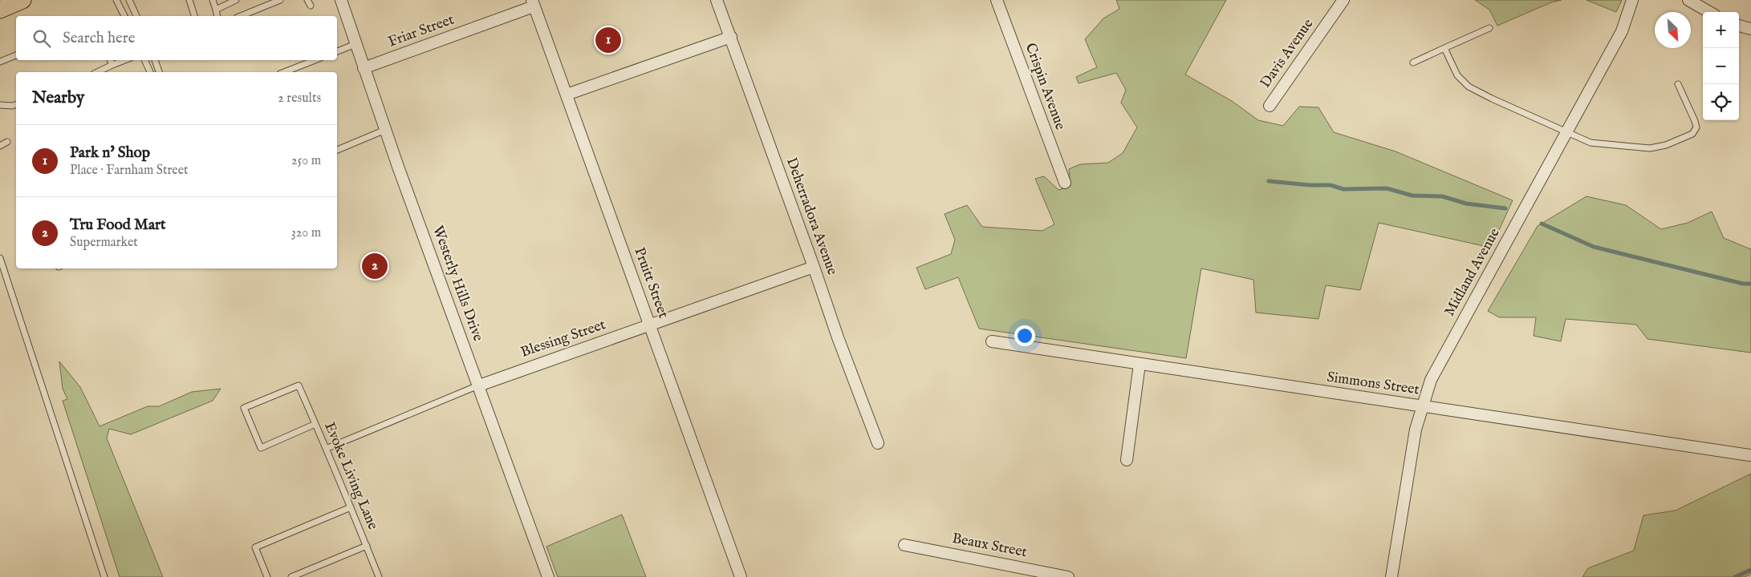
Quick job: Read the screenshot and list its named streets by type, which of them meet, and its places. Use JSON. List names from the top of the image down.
{
  "streets": {
    "street": [
      "Friar Street",
      "Davis Avenue",
      "Crispin Avenue",
      "Deherradora Avenue",
      "Midland Avenue",
      "Pruitt Street",
      "Westerly Hills Drive",
      "Blessing Street",
      "Simmons Street",
      "Beaux Street"
    ],
    "lane": ["Evoke Living Lane"]
  },
  "crossings": [
    ["Friar Street", "Pruitt Street"],
    ["Friar Street", "Westerly Hills Drive"],
    ["Deherradora Avenue", "Blessing Street"],
    ["Midland Avenue", "Simmons Street"],
    ["Pruitt Street", "Blessing Street"],
    ["Westerly Hills Drive", "Blessing Street"],
    ["Blessing Street", "Evoke Living Lane"]
  ],
  "north": "bottom right",
  "page": {
    "map_buttons": ["+", "−"],
    "search": "Search here",
    "pins": ["1", "2"],
    "heading": ["Nearby", "2 results"],
    "list": [
      {
        "mark": "1",
        "name": "Park n' Shop",
        "note": "Place · Farnham Street",
        "value": "250 m"
      },
      {
        "mark": "2",
        "name": "Tru Food Mart",
        "note": "Supermarket",
        "value": "320 m"
      }
    ]
  }
}
